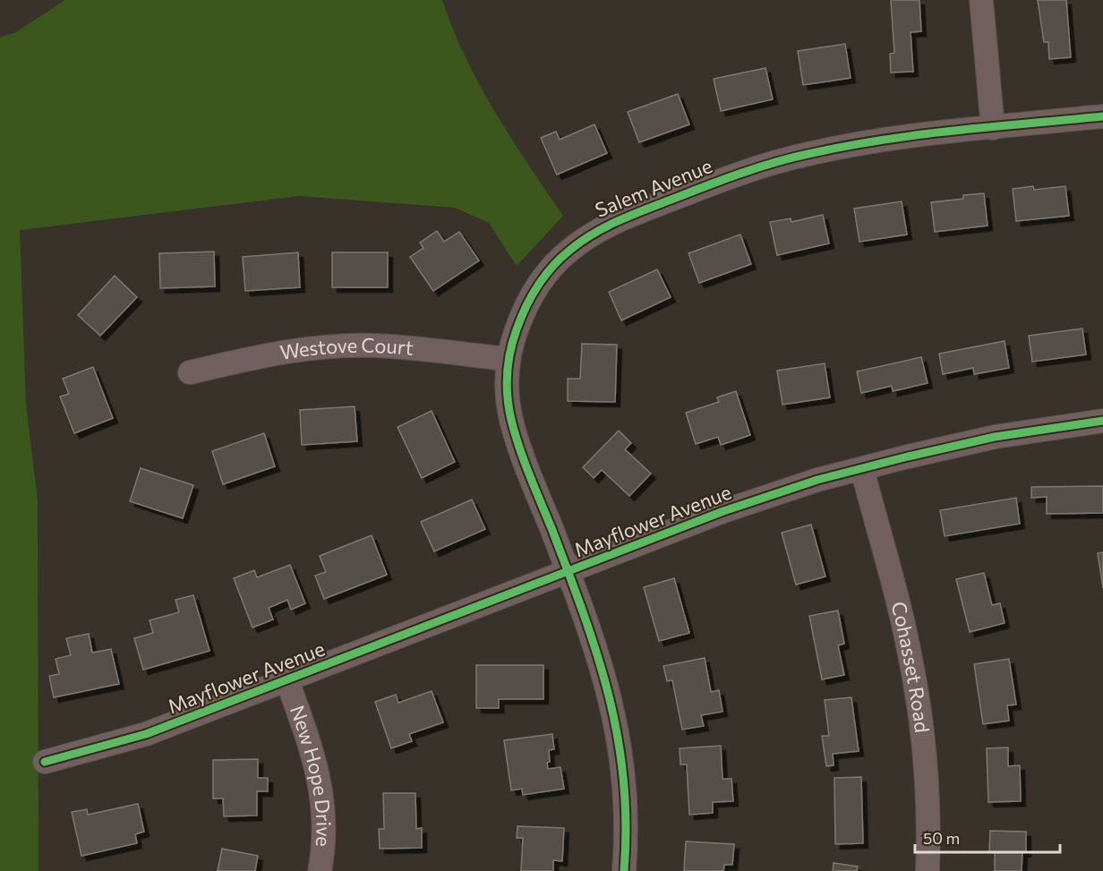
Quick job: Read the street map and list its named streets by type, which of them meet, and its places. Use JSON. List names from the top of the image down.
{
  "streets": {
    "street": [
      "Salem Avenue",
      "Westove Court",
      "Mayflower Avenue",
      "Cohasset Road",
      "New Hope Drive"
    ]
  },
  "crossings": [
    ["Salem Avenue", "Westove Court"],
    ["Salem Avenue", "Mayflower Avenue"],
    ["Mayflower Avenue", "Cohasset Road"],
    ["Mayflower Avenue", "New Hope Drive"]
  ],
  "scale_bar": "50 m"
}
